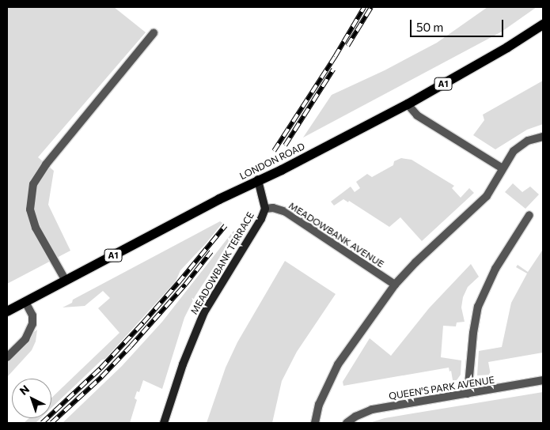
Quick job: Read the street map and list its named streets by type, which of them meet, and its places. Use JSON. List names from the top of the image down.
{
  "streets": {
    "main road": ["A1", "LONDON ROAD"],
    "street": ["MEADOWBANK AVENUE", "MEADOWBANK TERRACE", "QUEEN'S PARK AVENUE"]
  },
  "crossings": [
    ["LONDON ROAD", "MEADOWBANK TERRACE"],
    ["MEADOWBANK AVENUE", "MEADOWBANK TERRACE"]
  ],
  "scale_bar": "50 m",
  "north": "top left"
}
